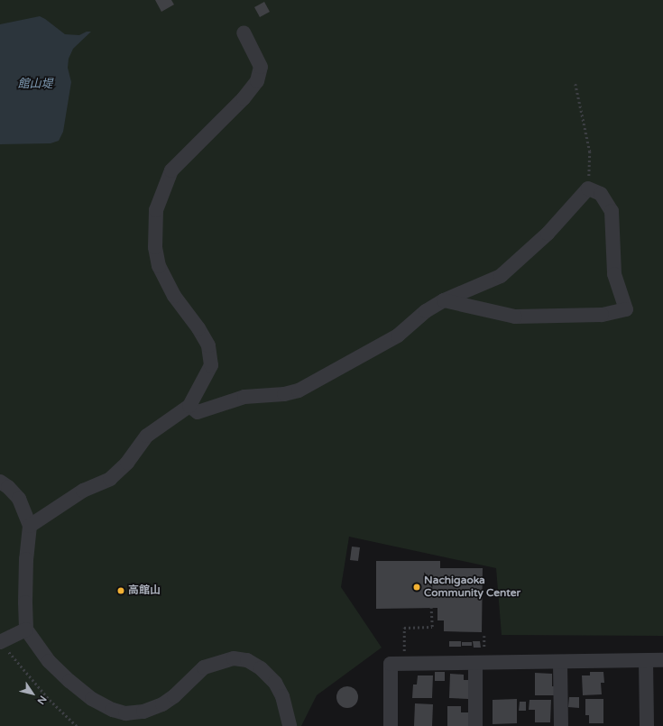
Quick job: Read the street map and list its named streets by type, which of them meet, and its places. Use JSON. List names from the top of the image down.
{
  "water": ["館山堤"],
  "places": ["Nachigaoka Community Center", "高館山"],
  "north": "bottom right"
}
